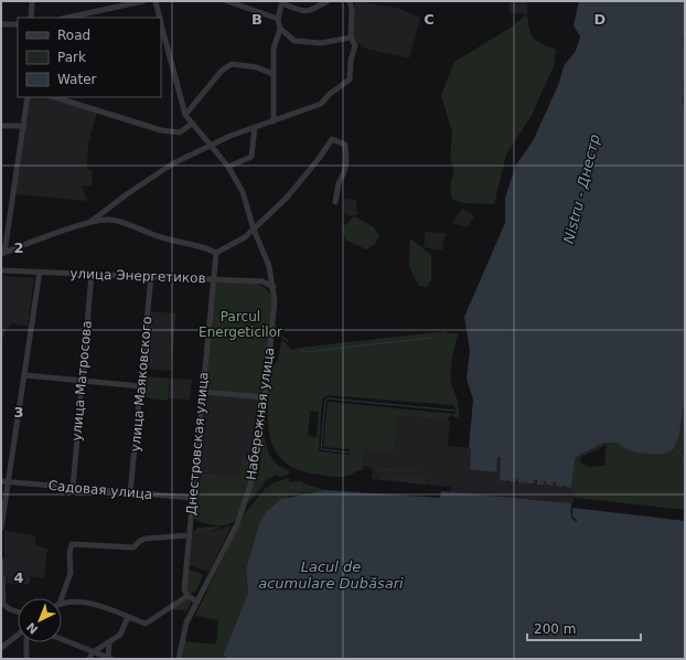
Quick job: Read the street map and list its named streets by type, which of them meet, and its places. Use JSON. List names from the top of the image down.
{
  "streets": {
    "street": [
      "улица Энергетиков",
      "улица Матросова",
      "улица Маяковского",
      "Набережная улица",
      "Днестровская улица",
      "Садовая улица"
    ]
  },
  "crossings": [
    ["улица Энергетиков", "улица Матросова"],
    ["улица Энергетиков", "улица Маяковского"],
    ["улица Энергетиков", "Набережная улица"],
    ["улица Энергетиков", "Днестровская улица"],
    ["улица Матросова", "Садовая улица"],
    ["улица Маяковского", "Садовая улица"],
    ["Днестровская улица", "Садовая улица"]
  ],
  "water": ["Nistru - Днестр", "Lacul de acumulare Dubăsari"],
  "parks": ["Parcul Energeticilor"],
  "legend": ["Road", "Park", "Water"],
  "scale_bar": "200 m",
  "north": "bottom left",
  "grid": {
    "columns": ["B", "C", "D"],
    "rows": ["2", "3", "4"]
  }
}
